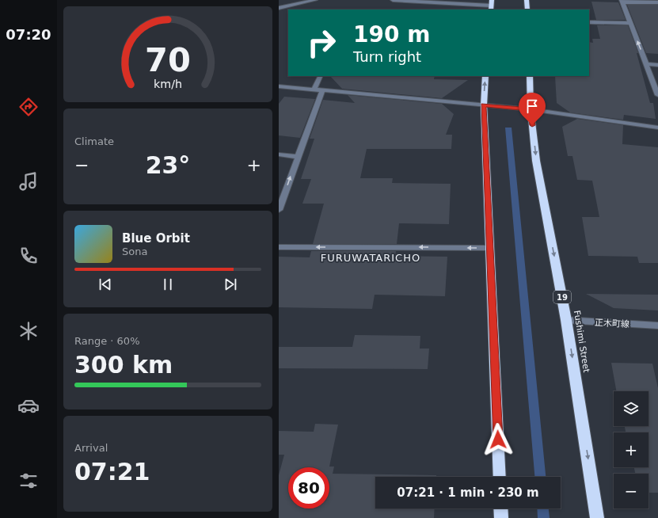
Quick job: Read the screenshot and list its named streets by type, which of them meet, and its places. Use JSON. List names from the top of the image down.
{
  "streets": {
    "highway": ["19", "Fushimi Street"],
    "street": ["正木町線"]
  },
  "crossings": [
    ["正木町線", "Fushimi Street"]
  ],
  "districts": ["FURUWATARICHO"],
  "page": {
    "tabs": "07:20",
    "turn": ["190 m", "Turn right"],
    "tile": [
      "Climate",
      ["Range · 60%", "300 km"],
      ["Arrival", "07:21"]
    ],
    "heat": ["−", "23°", "+"],
    "song": ["Blue Orbit", "Sona"],
    "map_buttons": ["+", "−"],
    "limit": "80",
    "trip": "07:21 · 1 min · 230 m",
    "gauge": ["70", "km/h"]
  }
}
